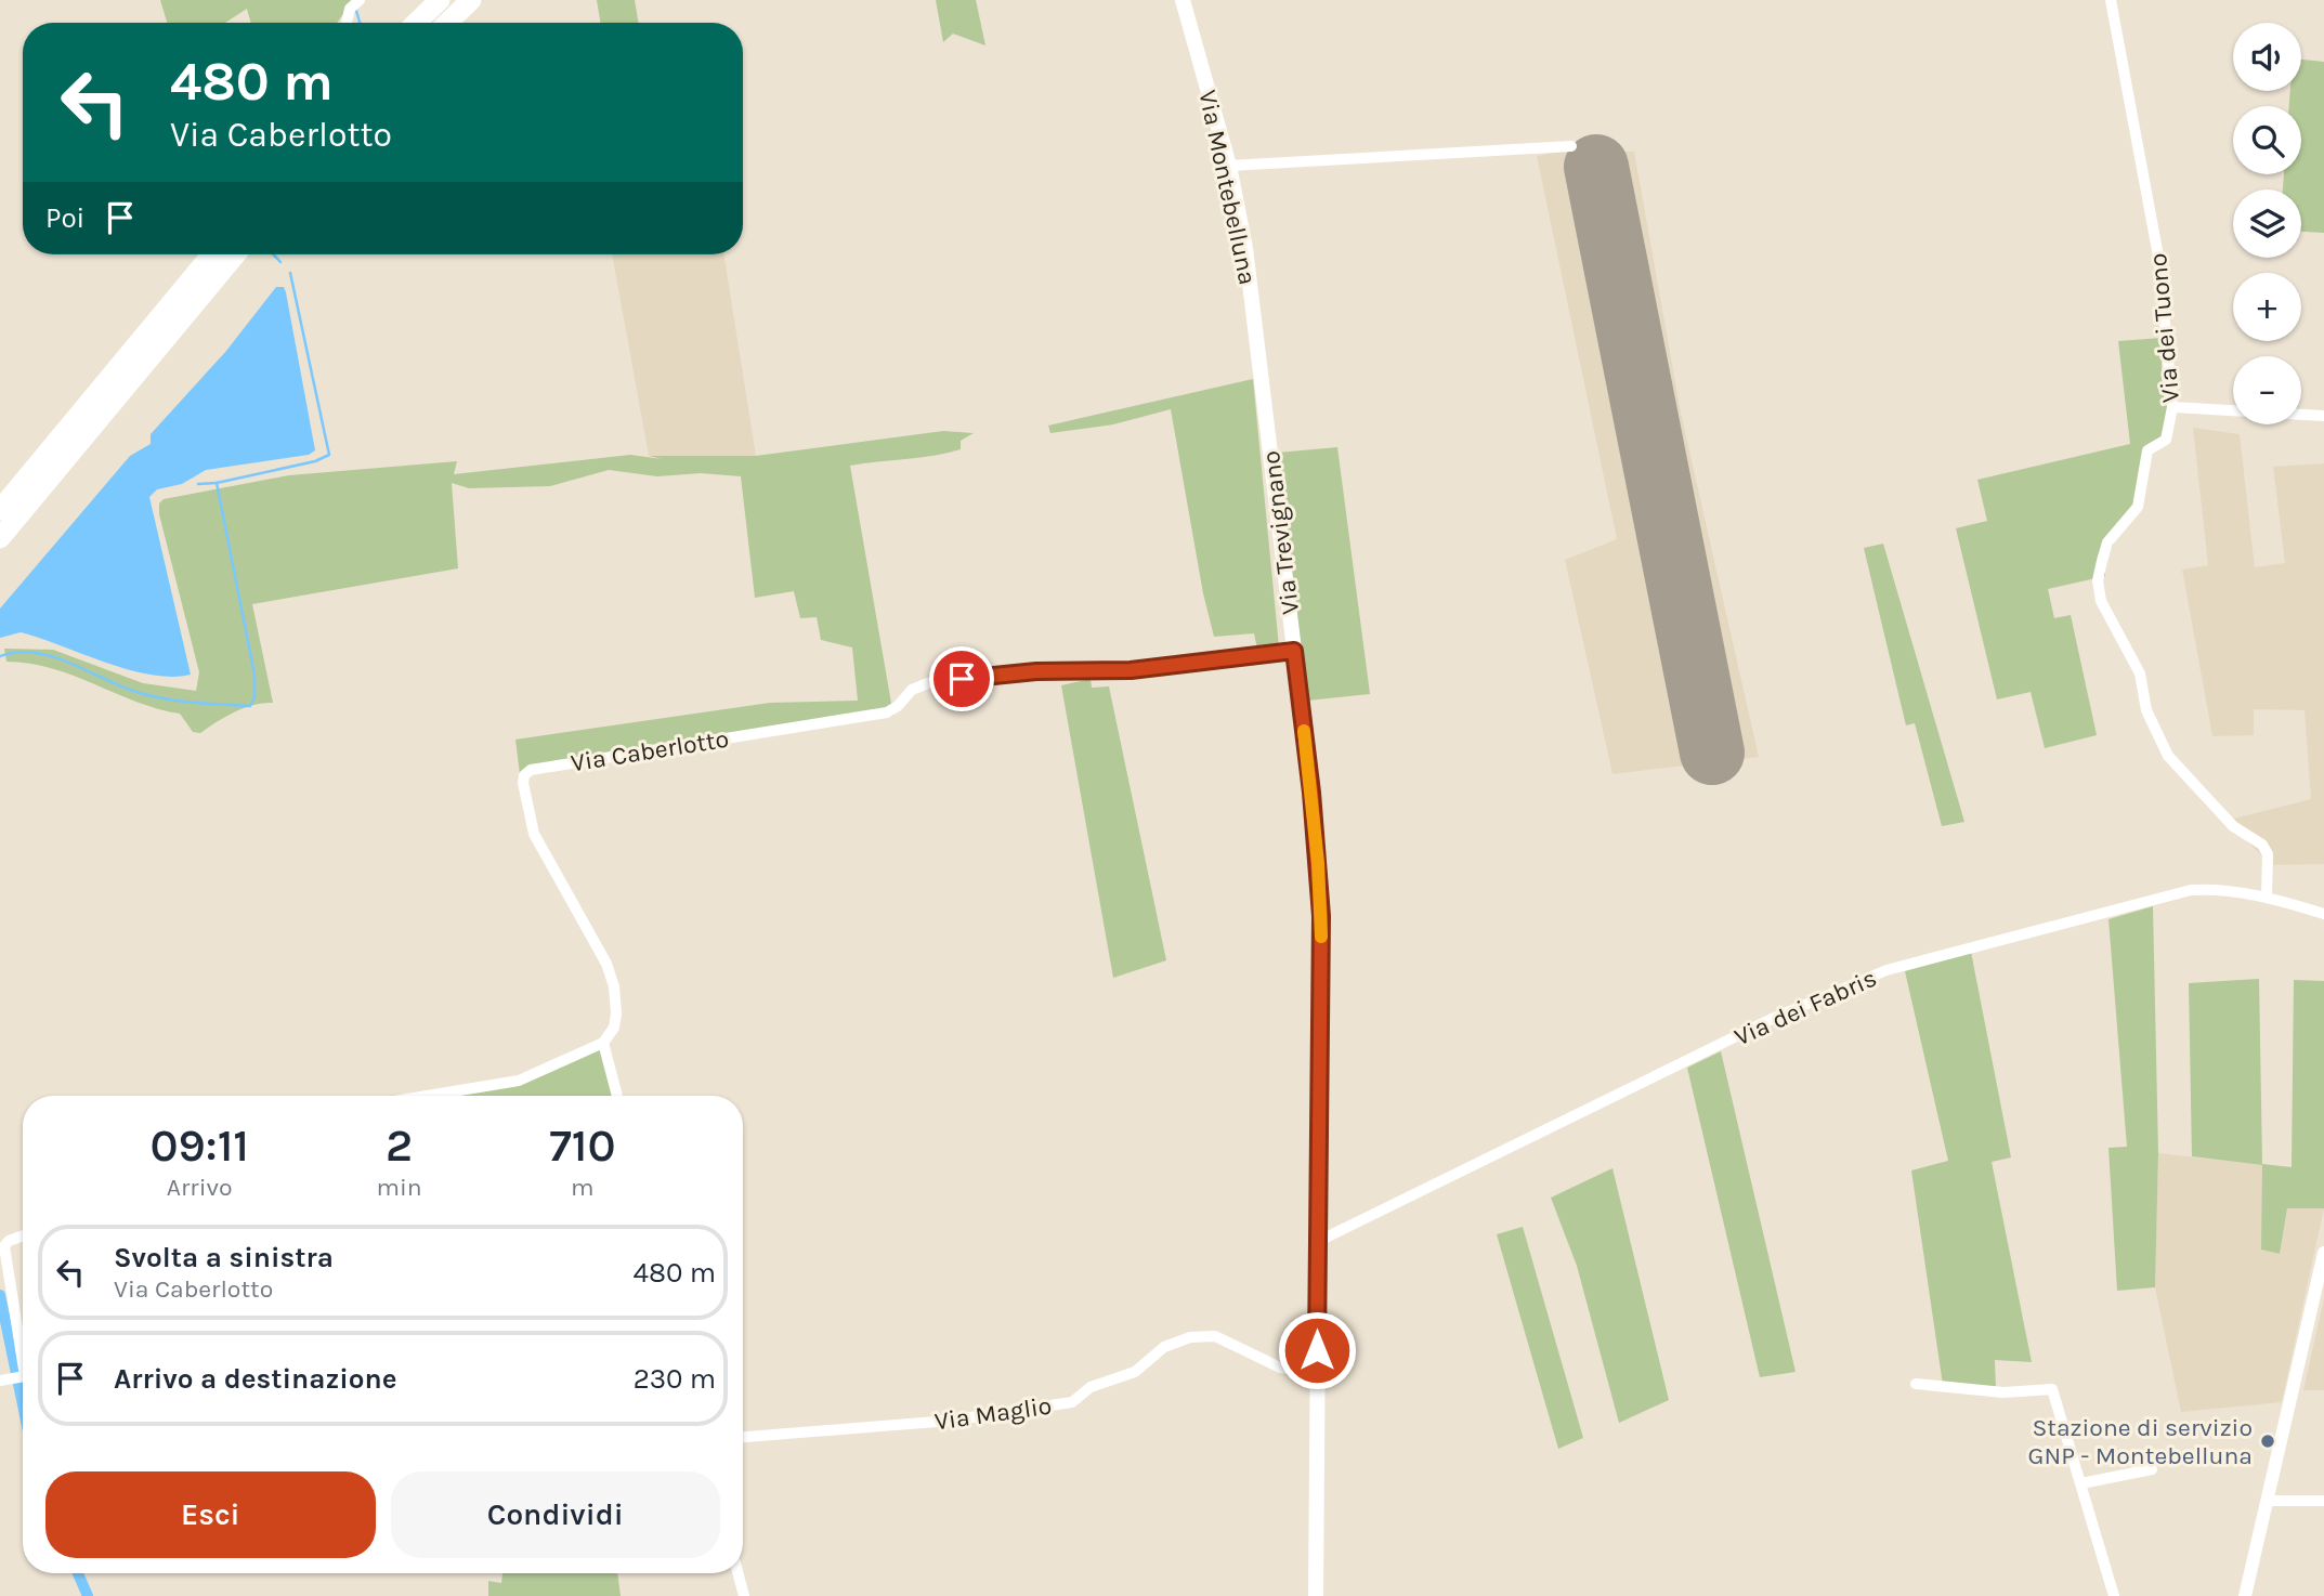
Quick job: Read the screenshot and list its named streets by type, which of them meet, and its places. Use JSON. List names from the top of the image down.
{
  "streets": {
    "main road": ["Via Montebelluna", "Via Trevignano"],
    "street": [
      "Via dei Tuono",
      "Via Caberlotto",
      "Via dei Fabris",
      "Via Maglio"
    ]
  },
  "crossings": [
    ["Via Montebelluna", "Via Trevignano"],
    ["Via dei Tuono", "Via dei Fabris"],
    ["Via Trevignano", "Via Caberlotto"],
    ["Via Trevignano", "Via dei Fabris"],
    ["Via Trevignano", "Via Maglio"]
  ],
  "places": ["Stazione di servizio GNP - Montebelluna"],
  "page": {
    "map_buttons": ["+", "−"],
    "turn": ["480 m", "Via Caberlotto"],
    "then": "Poi",
    "eta": [
      "09:11",
      "Arrivo",
      "2",
      "min",
      "710",
      "m"
    ],
    "list": [
      {
        "name": "Svolta a sinistra",
        "note": "Via Caberlotto",
        "value": "480 m"
      },
      {
        "name": "Arrivo a destinazione",
        "value": "230 m"
      }
    ],
    "buttons": ["Esci", "Condividi"]
  }
}
